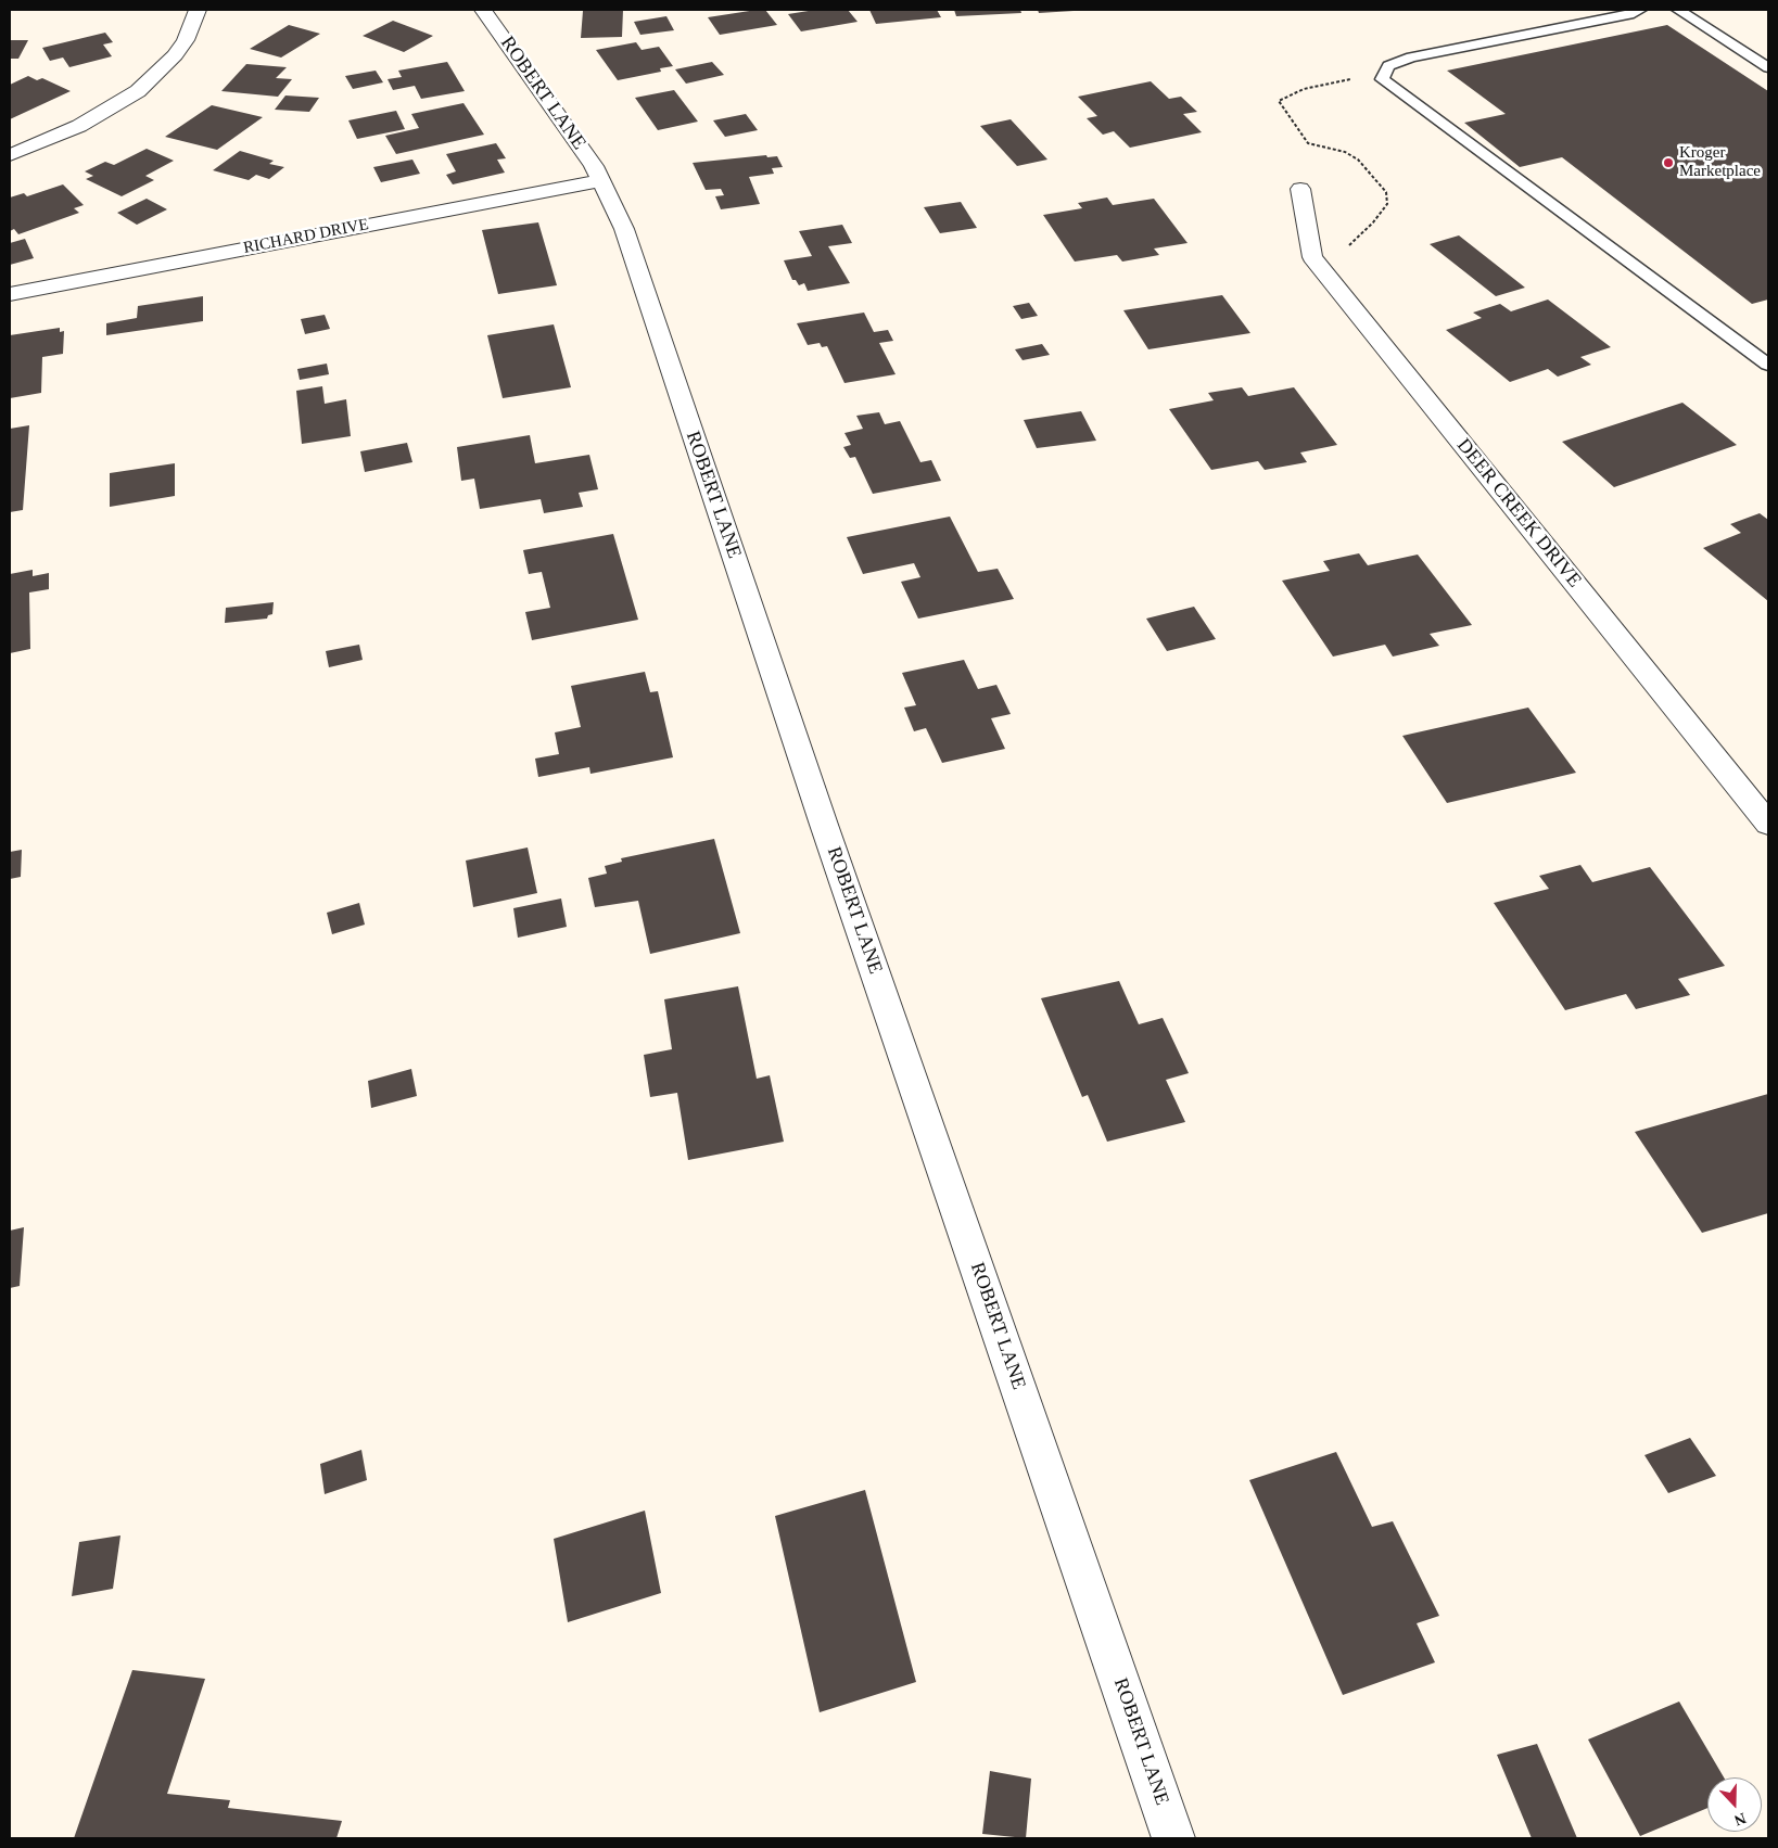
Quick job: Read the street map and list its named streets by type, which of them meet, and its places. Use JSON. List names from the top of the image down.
{
  "streets": {
    "street": ["ROBERT LANE", "RICHARD DRIVE", "DEER CREEK DRIVE"]
  },
  "crossings": [
    ["ROBERT LANE", "RICHARD DRIVE"]
  ],
  "places": ["Kroger Marketplace"],
  "north": "bottom"
}
